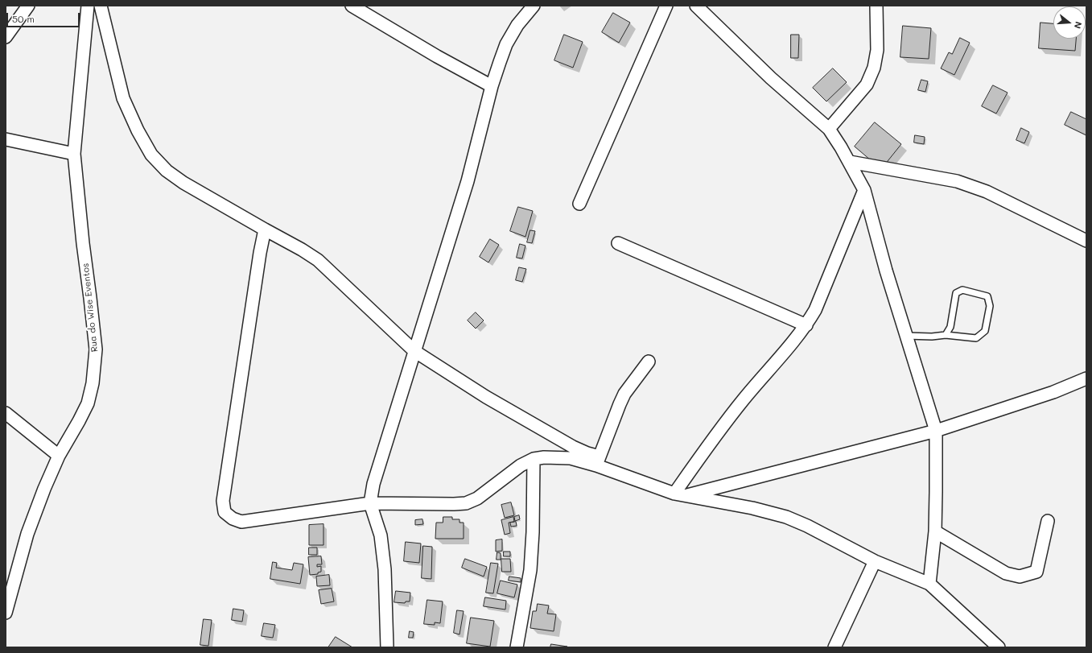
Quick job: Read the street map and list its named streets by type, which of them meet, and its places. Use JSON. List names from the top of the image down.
{
  "streets": {
    "street": ["Rua do Wise Eventos"]
  },
  "scale_bar": "50 m",
  "north": "right"
}
